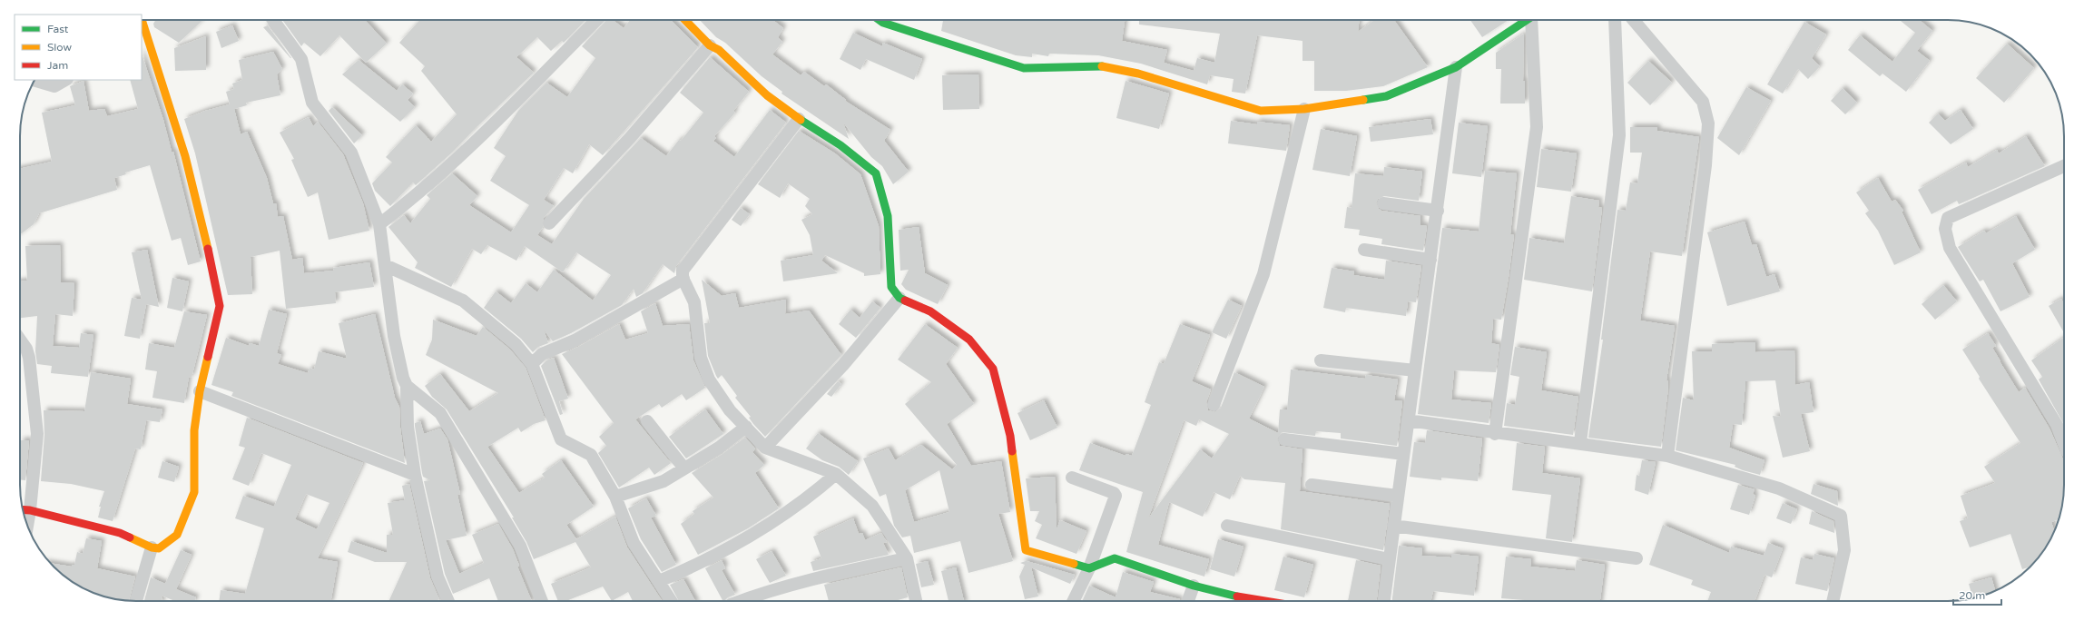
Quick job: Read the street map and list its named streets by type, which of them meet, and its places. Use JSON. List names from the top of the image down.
{
  "legend": ["Fast", "Slow", "Jam"],
  "scale_bar": "20 m"
}
